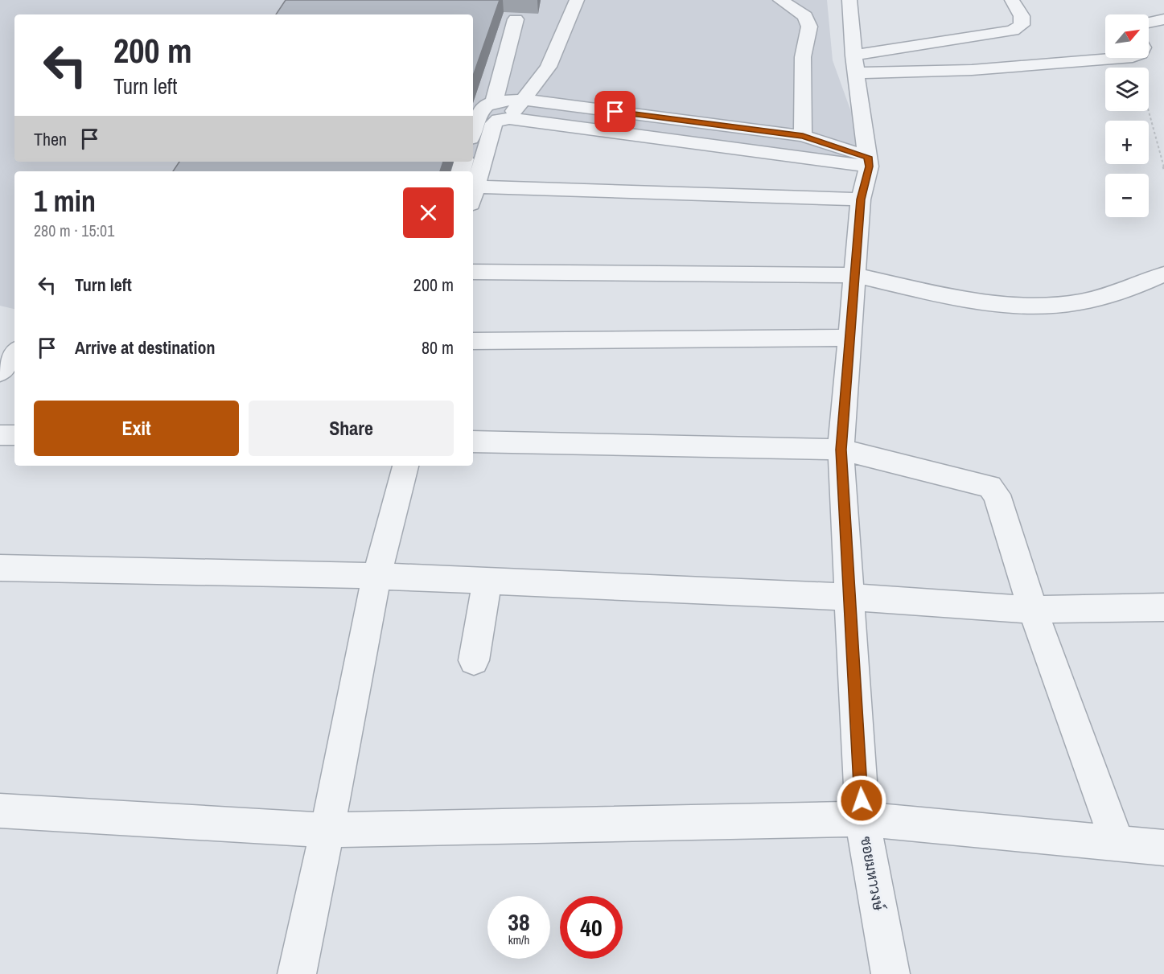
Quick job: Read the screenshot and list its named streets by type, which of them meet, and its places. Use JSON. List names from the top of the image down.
{
  "streets": {
    "street": ["ซอยมหาวงษ์"]
  },
  "north": "top right",
  "page": {
    "map_buttons": ["+", "−"],
    "turn": ["200 m", "Turn left"],
    "then": "Then",
    "heading": ["1 min", "280 m · 15:01"],
    "list": [
      {
        "name": "Turn left",
        "value": "200 m"
      },
      {
        "name": "Arrive at destination",
        "value": "80 m"
      }
    ],
    "buttons": ["Exit", "Share"],
    "speed": "38 km/h",
    "limit": "40"
  }
}
